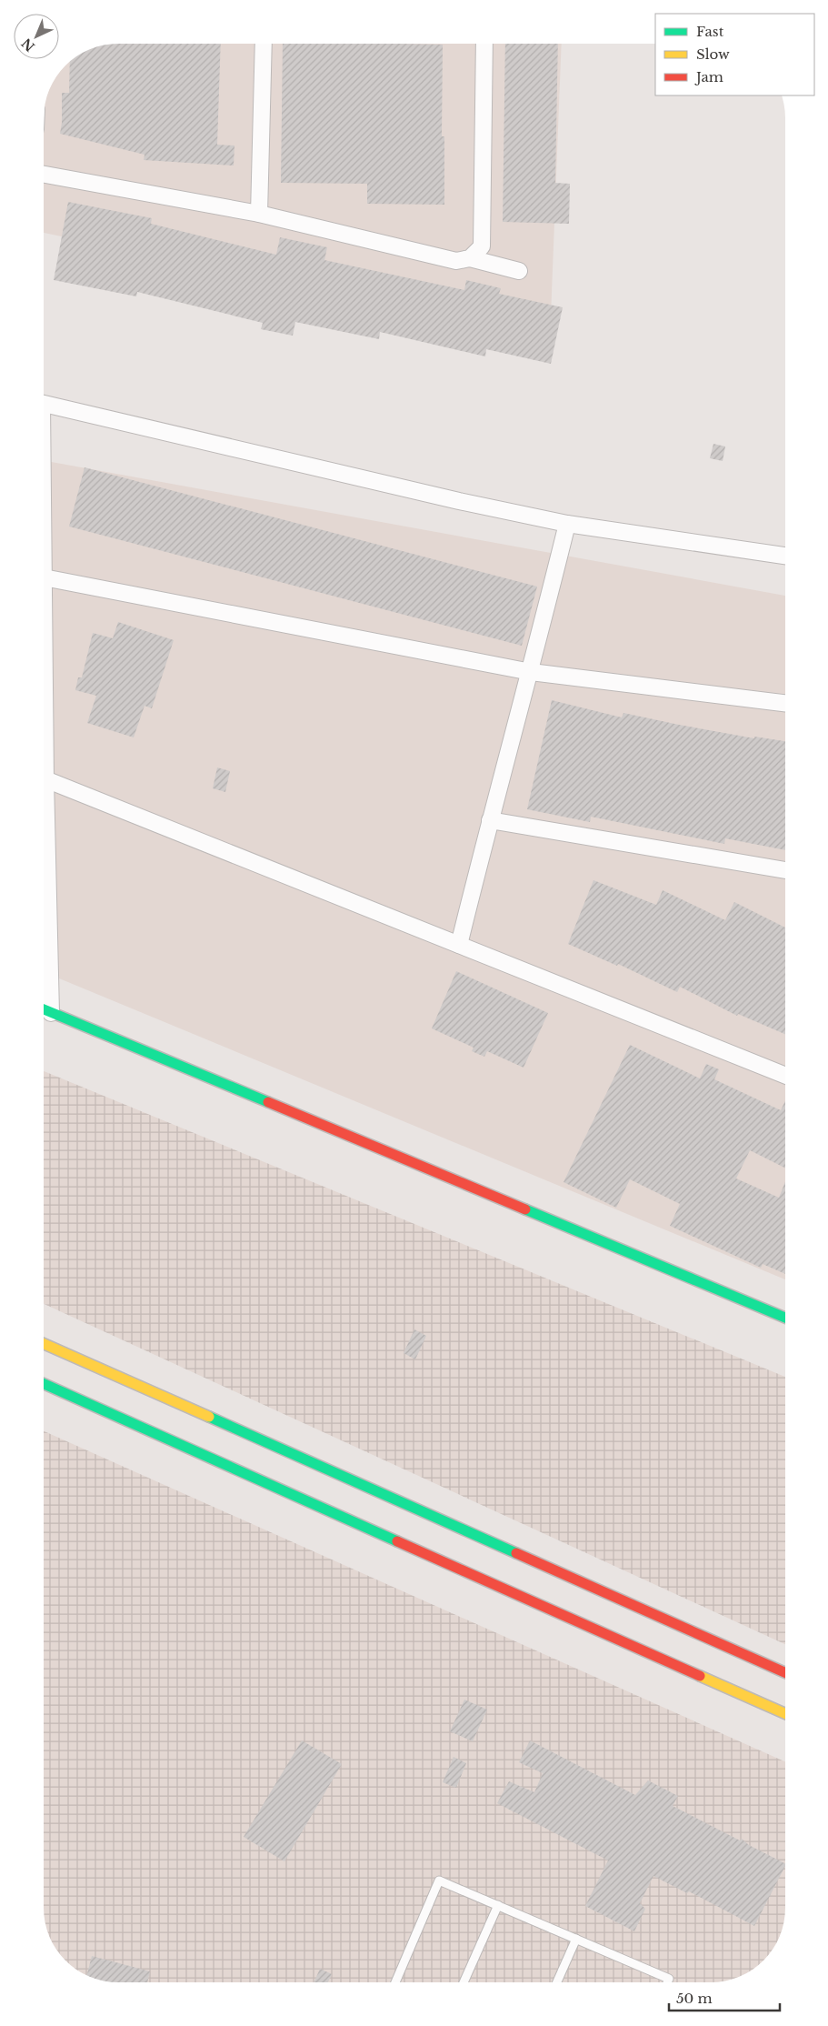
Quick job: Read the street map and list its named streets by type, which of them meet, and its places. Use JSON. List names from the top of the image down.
{
  "legend": ["Fast", "Slow", "Jam"],
  "scale_bar": "50 m",
  "north": "bottom left"
}
